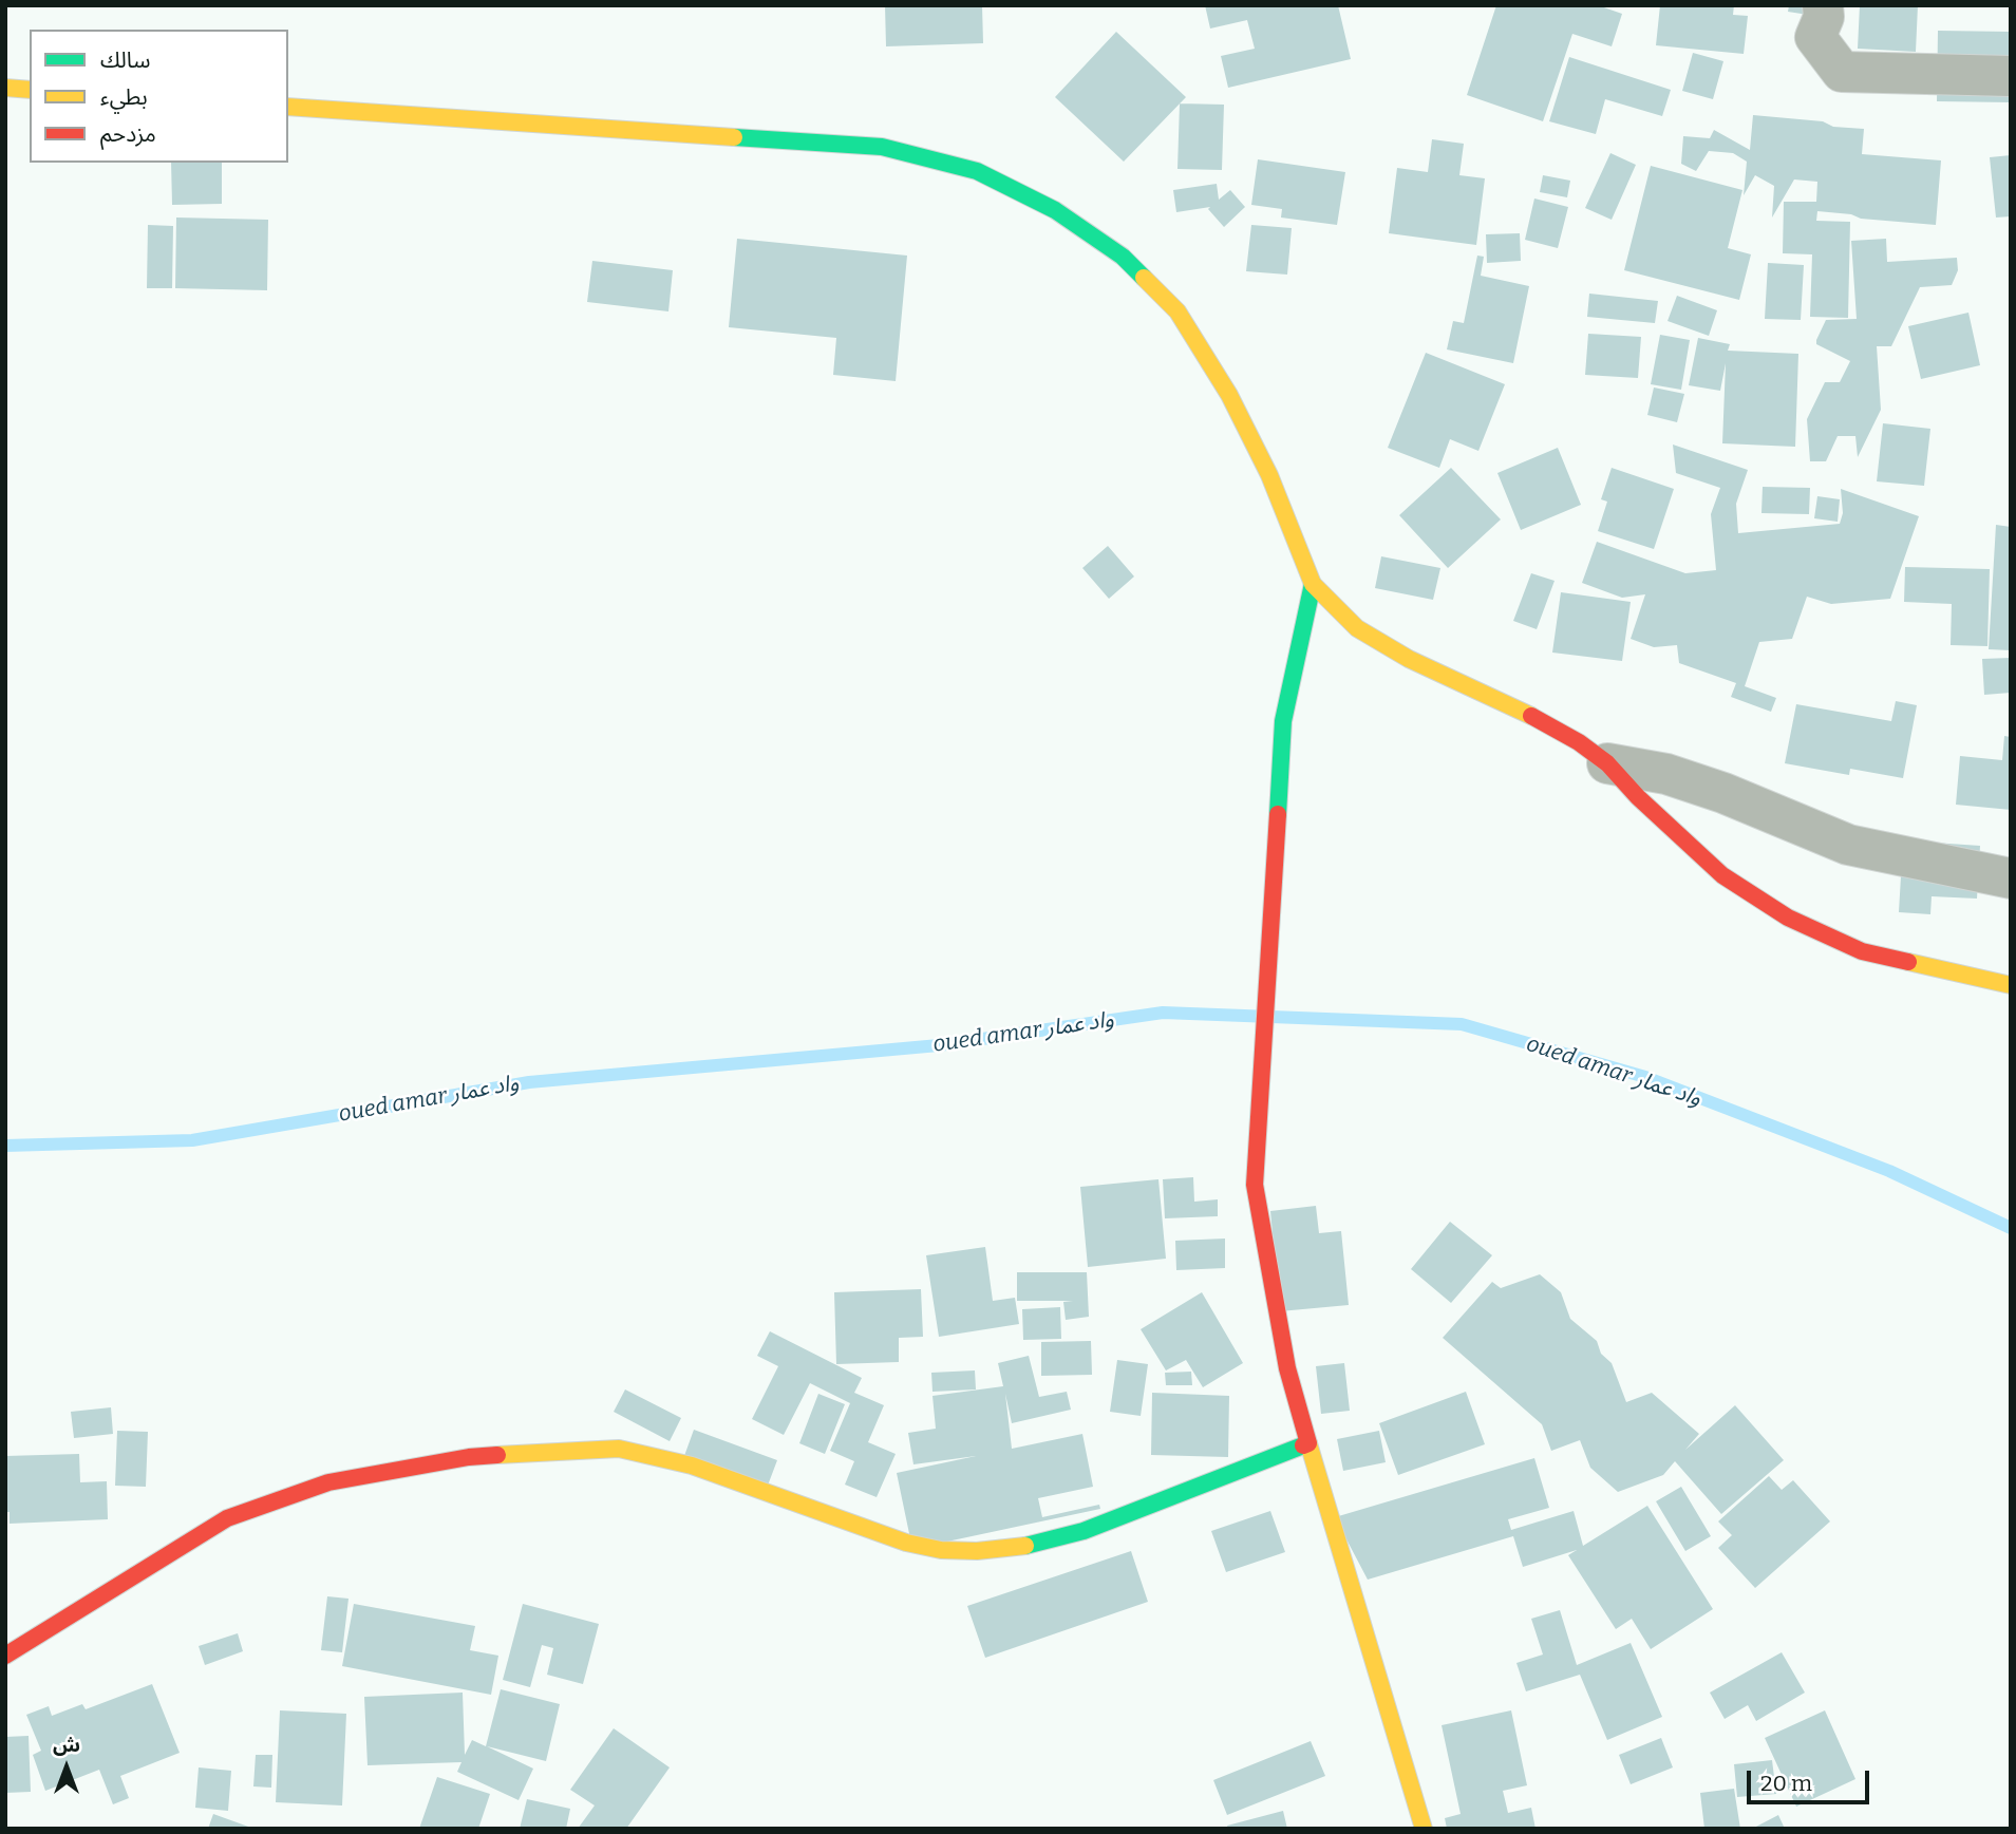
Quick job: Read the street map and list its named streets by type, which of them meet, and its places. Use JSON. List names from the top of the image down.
{
  "water": ["oued amar واد عمار"],
  "legend": ["سالك", "بطيء", "مزدحم"],
  "scale_bar": "20 m",
  "north": "top"
}
